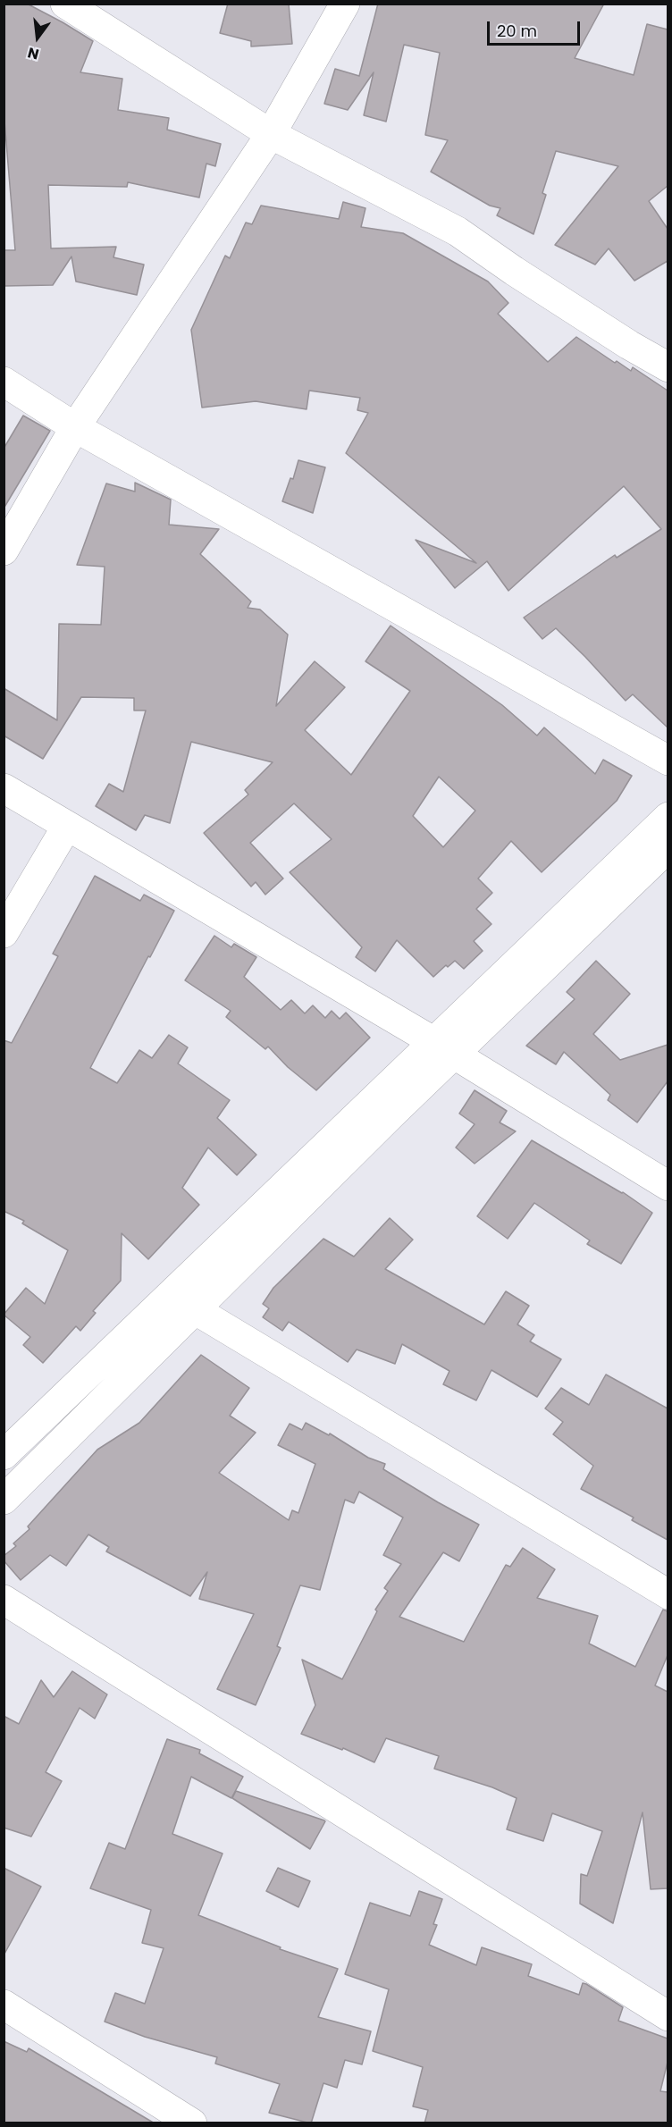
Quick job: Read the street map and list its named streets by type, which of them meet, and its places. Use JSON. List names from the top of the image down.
{
  "scale_bar": "20 m",
  "north": "bottom"
}
